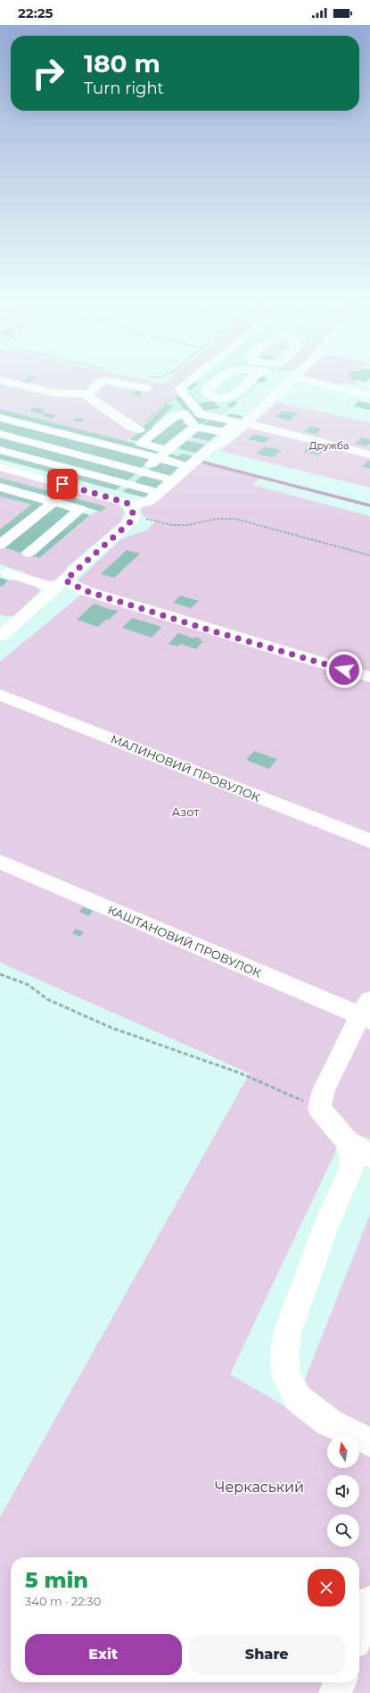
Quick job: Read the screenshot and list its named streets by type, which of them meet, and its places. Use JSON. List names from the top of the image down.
{
  "streets": {
    "street": ["МАЛИНОВИЙ ПРОВУЛОК", "КАШТАНОВИЙ ПРОВУЛОК"]
  },
  "parks": ["Дружба", "Азот", "Черкаський"],
  "north": "top",
  "page": {
    "status": "22:25",
    "turn": ["180 m", "Turn right"],
    "heading": ["5 min", "340 m · 22:30"],
    "buttons": ["Exit", "Share"]
  }
}
